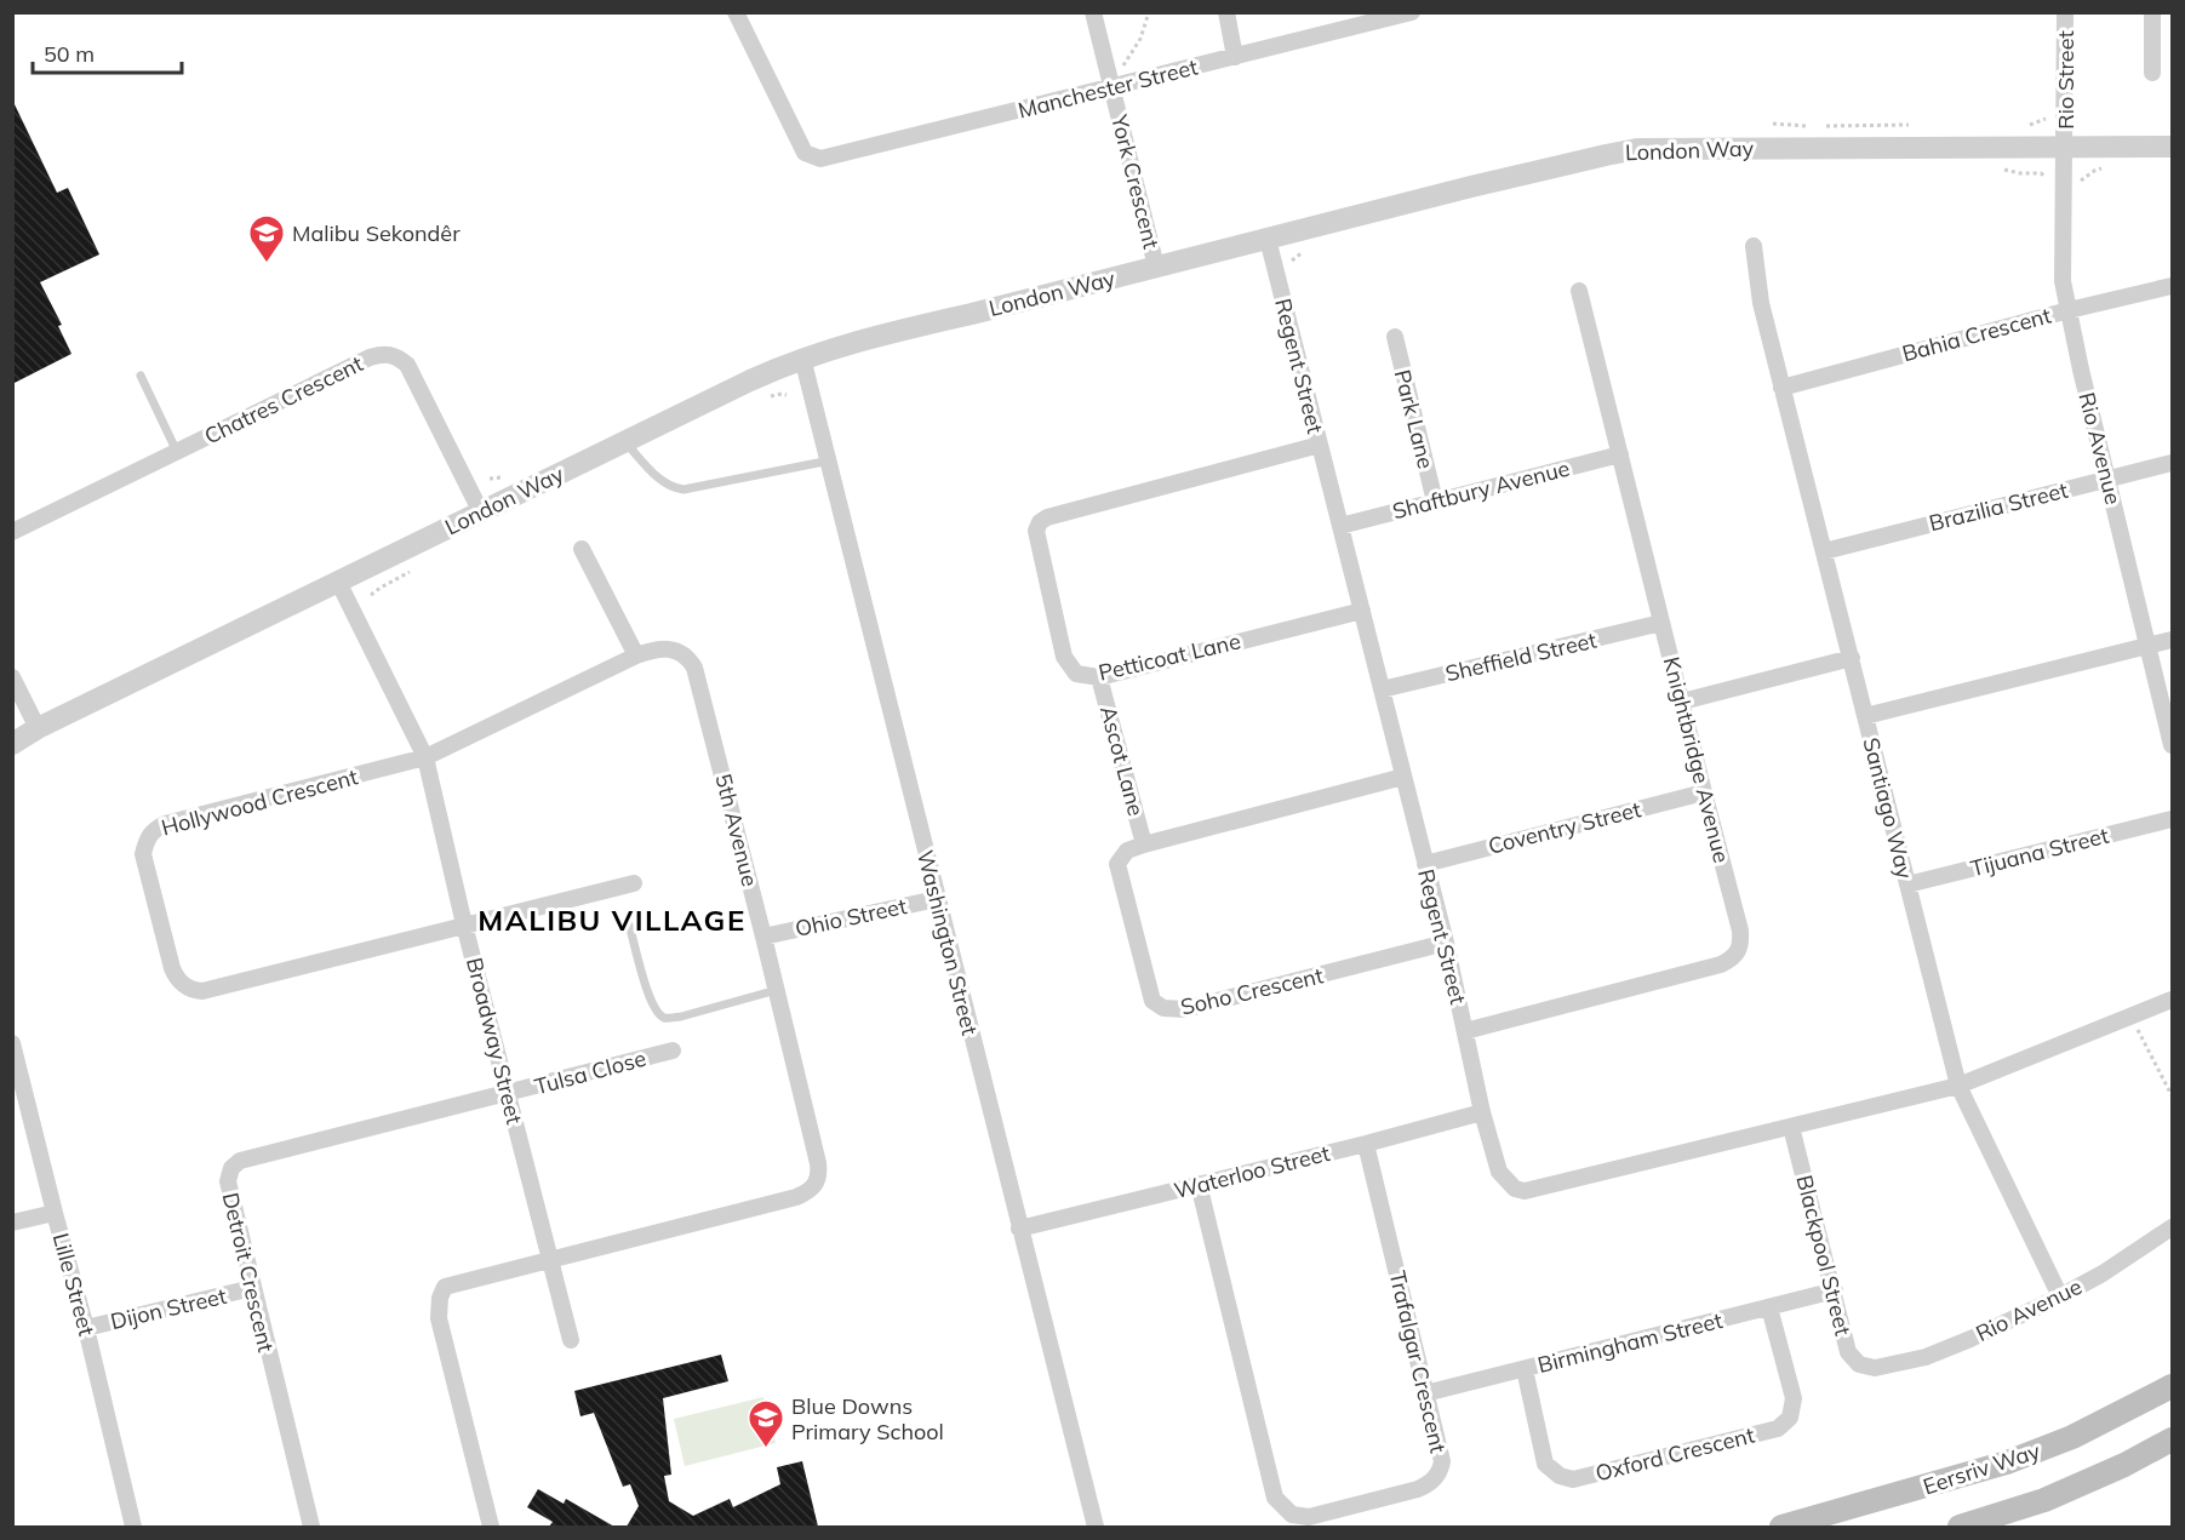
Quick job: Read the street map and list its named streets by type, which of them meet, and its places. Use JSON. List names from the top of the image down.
{
  "streets": {
    "main road": ["Eersriv Way"],
    "street": [
      "Rio Street",
      "Manchester Street",
      "London Way",
      "York Crescent",
      "Bahia Crescent",
      "Regent Street",
      "Chatres Crescent",
      "Park Lane",
      "Rio Avenue",
      "Shaftbury Avenue",
      "Brazilia Street",
      "Petticoat Lane",
      "Sheffield Street",
      "Knightbridge Avenue",
      "Ascot Lane",
      "Hollywood Crescent",
      "Santiago Way",
      "Coventry Street",
      "5th Avenue",
      "Tijuana Street",
      "Ohio Street",
      "Washington Street",
      "Soho Crescent",
      "Broadway Street",
      "Tulsa Close",
      "Waterloo Street",
      "Blackpool Street",
      "Detroit Crescent",
      "Lille Street",
      "Dijon Street",
      "Birmingham Street",
      "Trafalgar Crescent",
      "Oxford Crescent"
    ]
  },
  "crossings": [
    ["Rio Street", "London Way"],
    ["Rio Street", "Rio Avenue"],
    ["Manchester Street", "York Crescent"],
    ["London Way", "York Crescent"],
    ["London Way", "Regent Street"],
    ["London Way", "Chatres Crescent"],
    ["London Way", "Rio Avenue"],
    ["London Way", "Washington Street"],
    ["London Way", "Broadway Street"],
    ["Bahia Crescent", "Rio Avenue"],
    ["Bahia Crescent", "Santiago Way"],
    ["Regent Street", "Shaftbury Avenue"],
    ["Regent Street", "Petticoat Lane"],
    ["Regent Street", "Sheffield Street"],
    ["Regent Street", "Knightbridge Avenue"],
    ["Regent Street", "Santiago Way"],
    ["Regent Street", "Coventry Street"],
    ["Regent Street", "Soho Crescent"],
    ["Regent Street", "Waterloo Street"],
    ["Regent Street", "Blackpool Street"],
    ["Park Lane", "Shaftbury Avenue"],
    ["Rio Avenue", "Brazilia Street"],
    ["Rio Avenue", "Santiago Way"],
    ["Rio Avenue", "Blackpool Street"],
    ["Shaftbury Avenue", "Knightbridge Avenue"],
    ["Brazilia Street", "Santiago Way"],
    ["Petticoat Lane", "Ascot Lane"],
    ["Sheffield Street", "Knightbridge Avenue"],
    ["Knightbridge Avenue", "Coventry Street"],
    ["Ascot Lane", "Soho Crescent"],
    ["Hollywood Crescent", "5th Avenue"],
    ["Hollywood Crescent", "Broadway Street"],
    ["Santiago Way", "Tijuana Street"],
    ["5th Avenue", "Ohio Street"],
    ["5th Avenue", "Broadway Street"],
    ["Ohio Street", "Washington Street"],
    ["Washington Street", "Waterloo Street"],
    ["Broadway Street", "Tulsa Close"],
    ["Broadway Street", "Detroit Crescent"],
    ["Tulsa Close", "Detroit Crescent"],
    ["Waterloo Street", "Trafalgar Crescent"],
    ["Blackpool Street", "Birmingham Street"],
    ["Detroit Crescent", "Dijon Street"],
    ["Lille Street", "Dijon Street"],
    ["Birmingham Street", "Trafalgar Crescent"],
    ["Birmingham Street", "Oxford Crescent"]
  ],
  "districts": ["MALIBU VILLAGE"],
  "places": {
    "school or university": ["Malibu Sekondêr", "Blue Downs Primary School"]
  },
  "scale_bar": "50 m"
}
